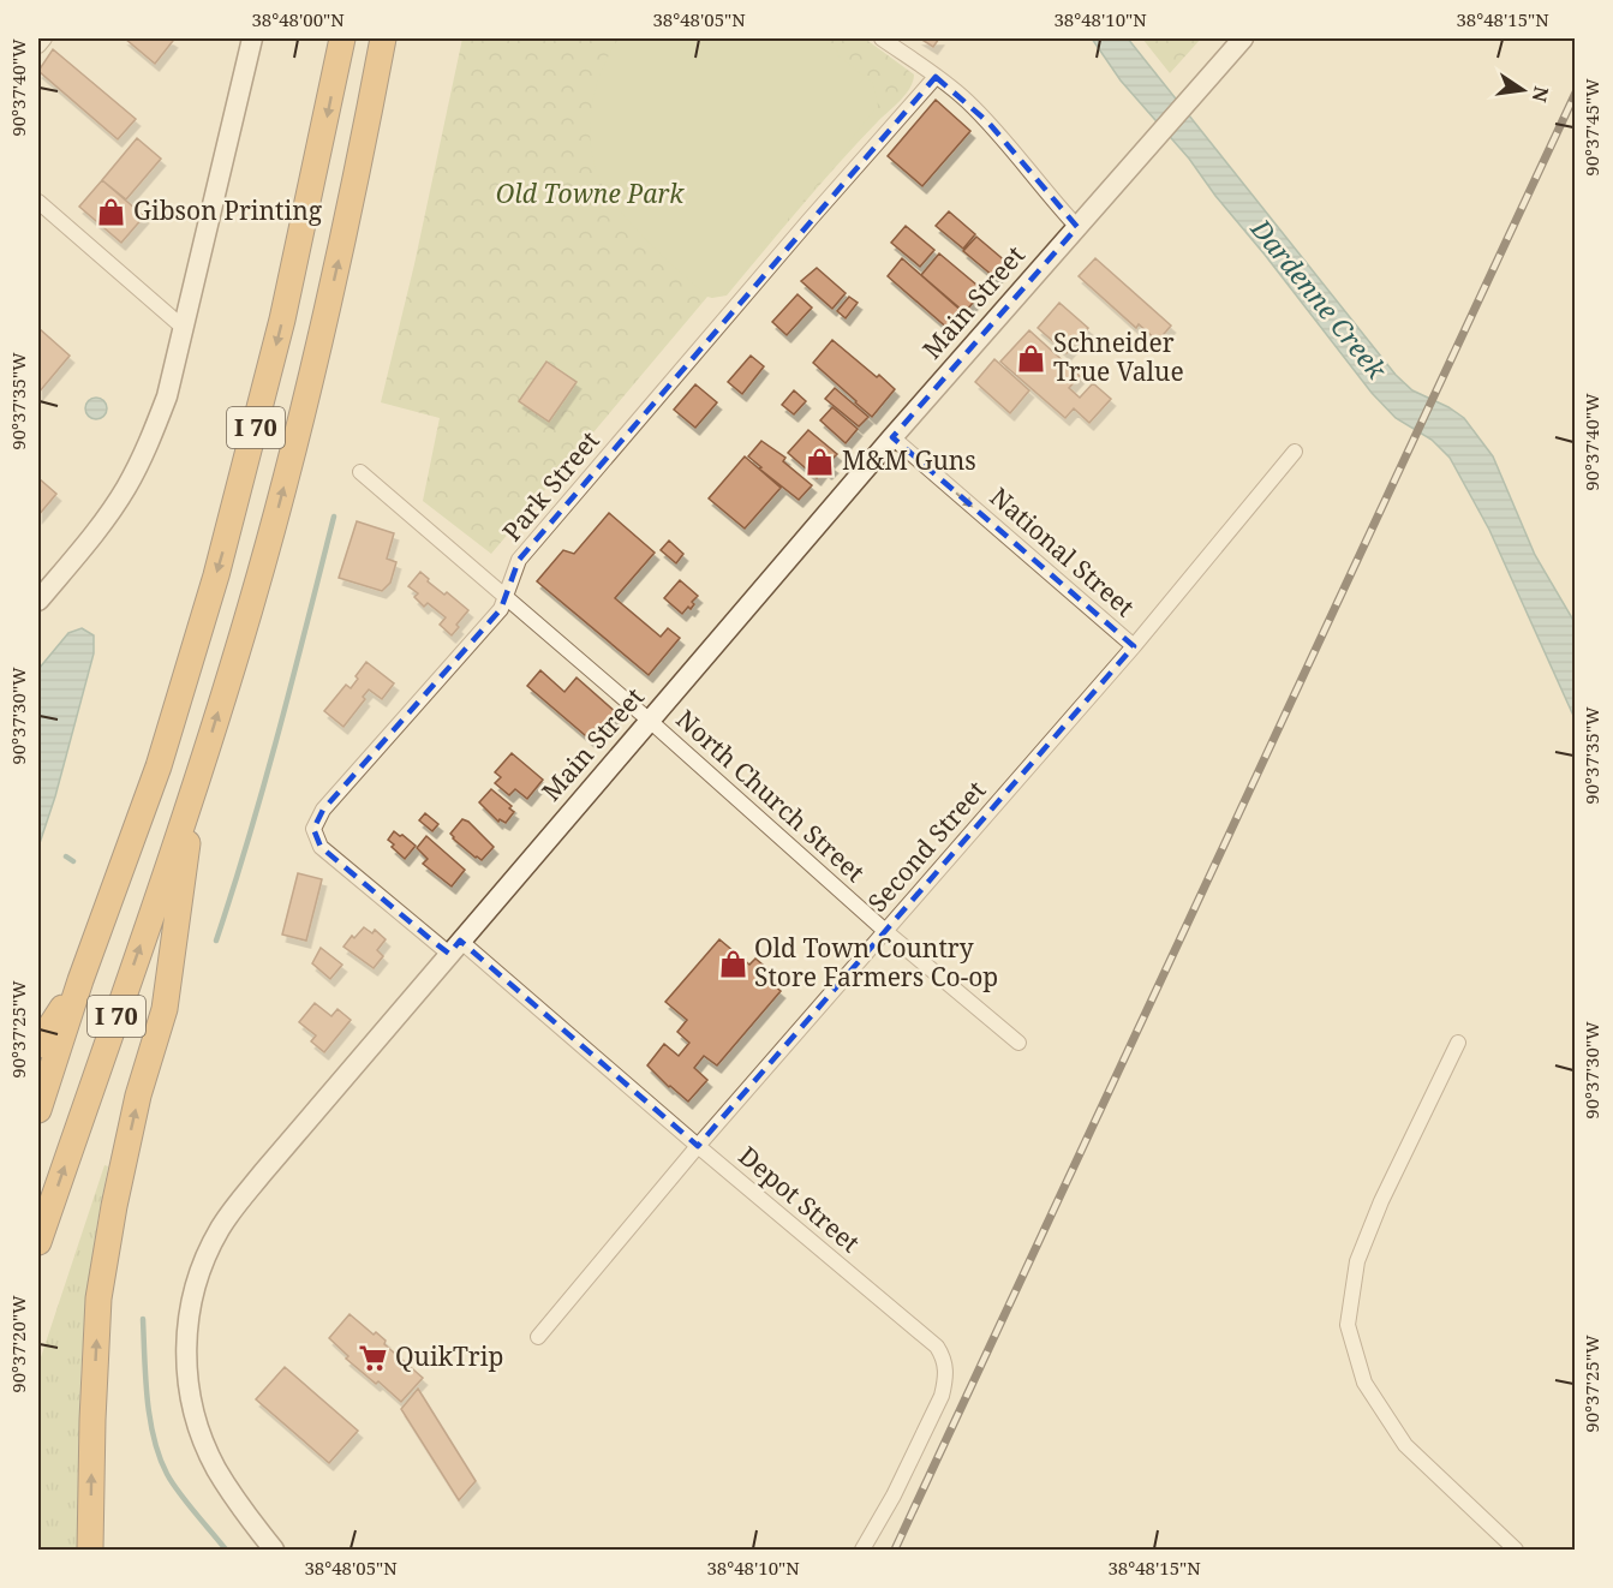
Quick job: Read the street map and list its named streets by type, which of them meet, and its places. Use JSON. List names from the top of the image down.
{
  "streets": {
    "highway": ["I 70"],
    "street": [
      "Main Street",
      "Park Street",
      "National Street",
      "North Church Street",
      "Second Street",
      "Depot Street"
    ]
  },
  "crossings": [
    ["Main Street", "Park Street"],
    ["Main Street", "National Street"],
    ["Main Street", "North Church Street"],
    ["Main Street", "Depot Street"],
    ["Park Street", "North Church Street"],
    ["Park Street", "Depot Street"],
    ["National Street", "Second Street"],
    ["North Church Street", "Second Street"],
    ["Second Street", "Depot Street"]
  ],
  "one_way": ["National Street"],
  "water": ["Dardenne Creek"],
  "parks": ["Old Towne Park"],
  "places": {
    "shop": [
      "Gibson Printing",
      "Schneider True Value",
      "M&M Guns",
      "Old Town Country Store Farmers Co-op"
    ],
    "supermarket": ["QuikTrip"]
  },
  "north": "right",
  "coordinates": [
    "38°48'00\"N",
    "38°48'05\"N",
    "38°48'10\"N",
    "38°48'15\"N",
    "90°37'40\"W",
    "90°37'45\"W",
    "90°37'35\"W",
    "90°37'30\"W",
    "90°37'25\"W",
    "90°37'20\"W"
  ]
}
